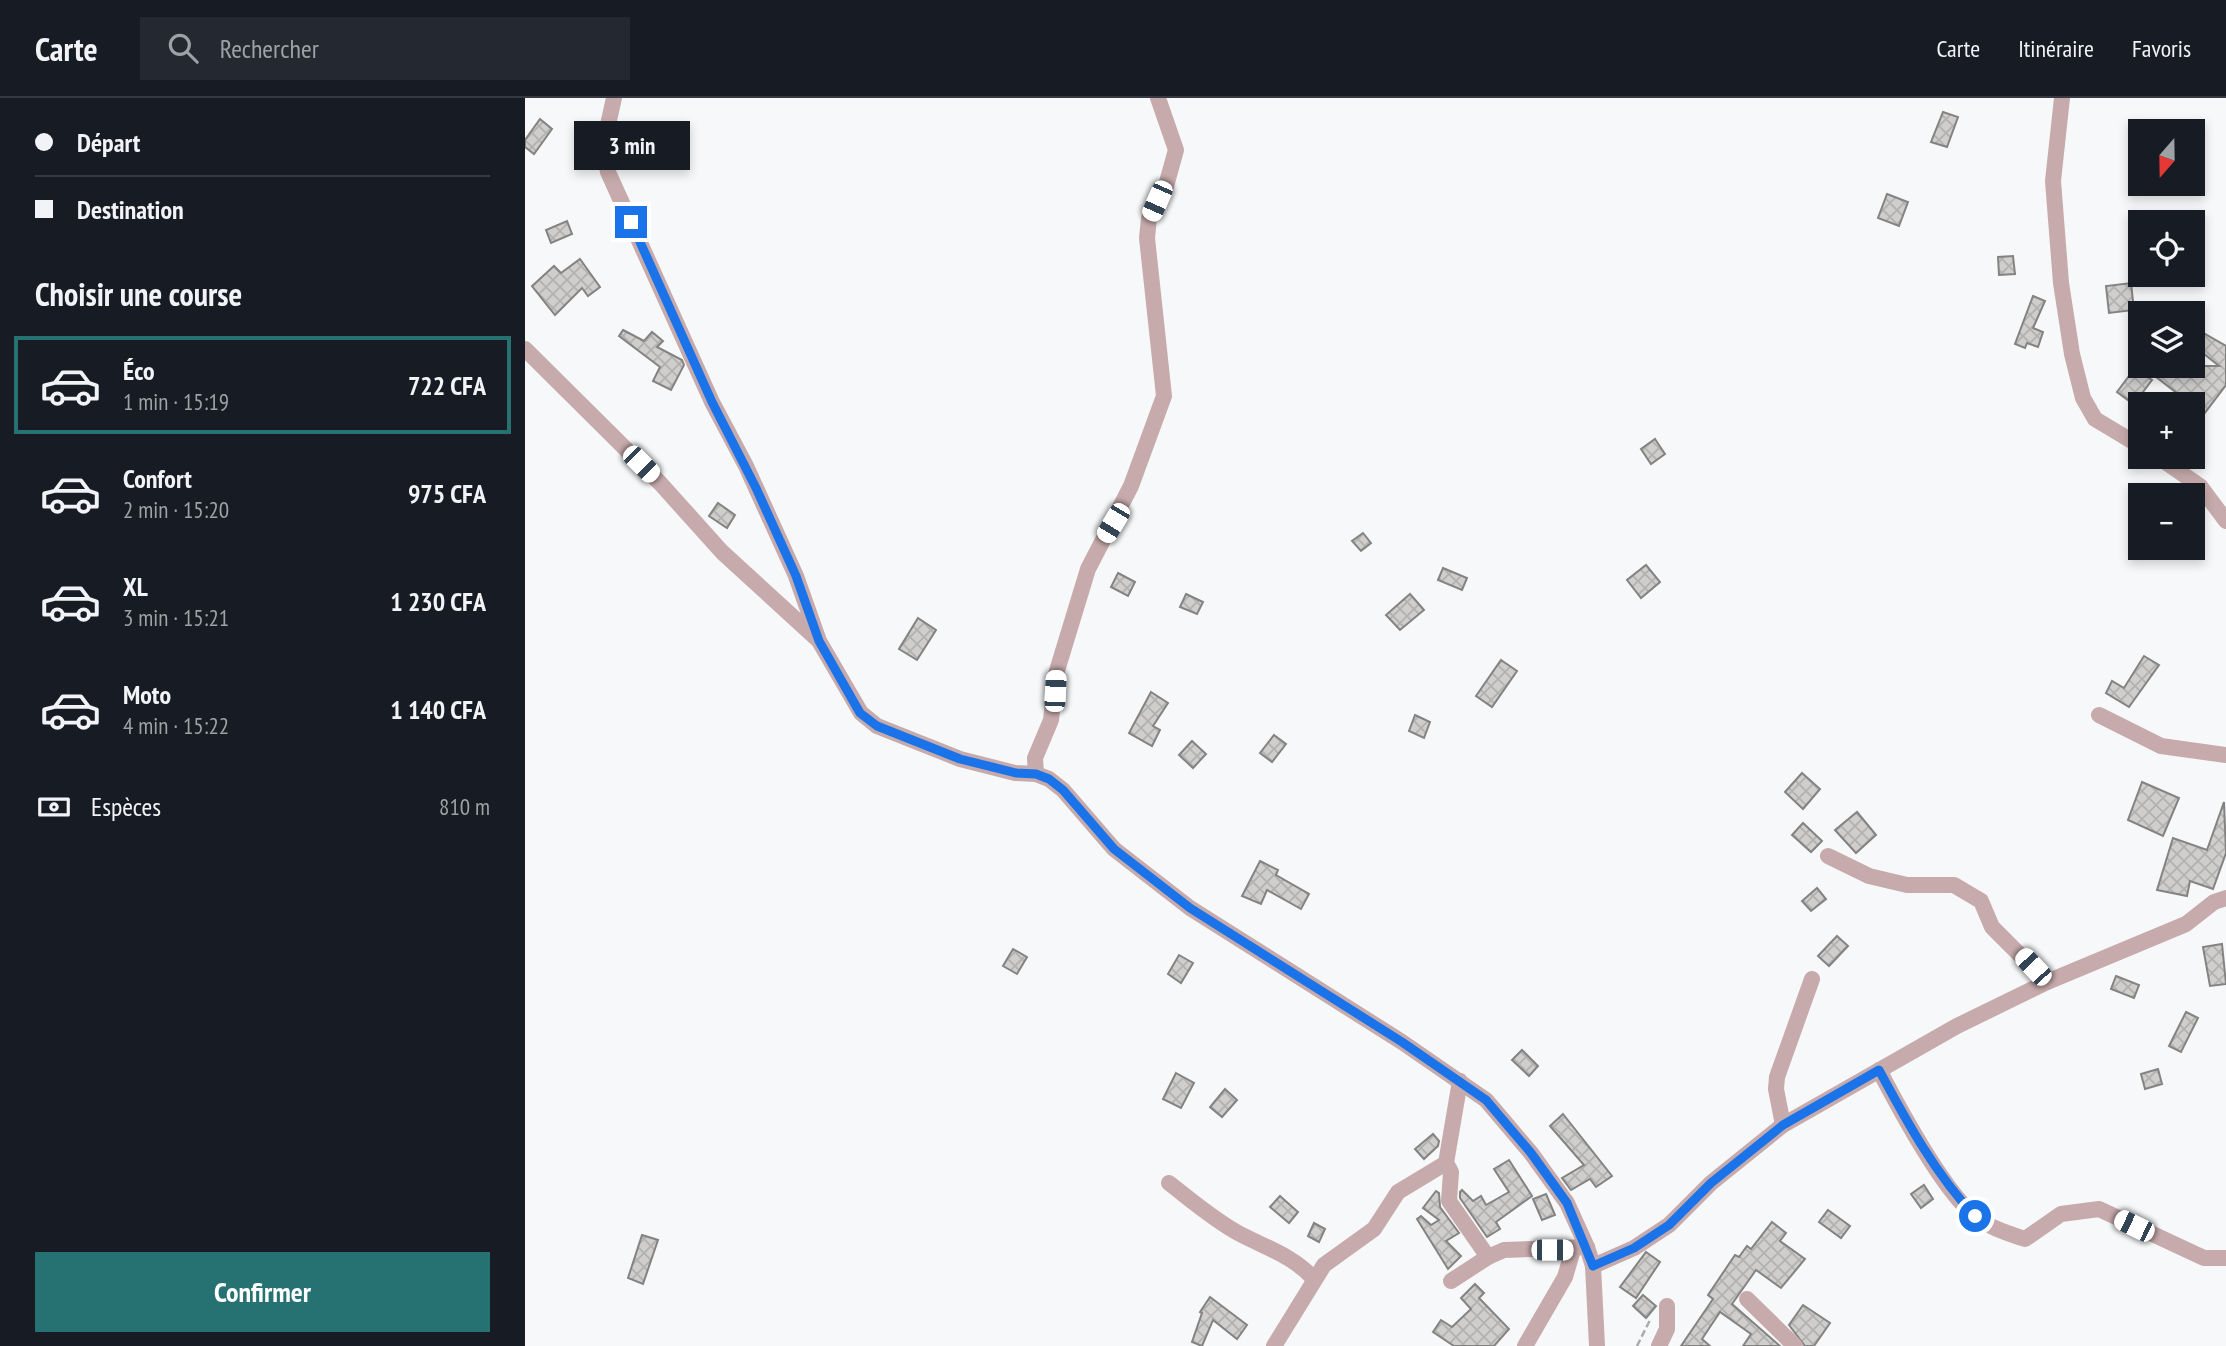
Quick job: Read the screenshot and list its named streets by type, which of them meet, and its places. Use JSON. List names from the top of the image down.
{
  "north": "bottom",
  "page": {
    "header": "Carte",
    "search": "Rechercher",
    "nav": ["Carte", "Itinéraire", "Favoris"],
    "banner": ["Départ", "Destination"],
    "map_buttons": ["+", "−"],
    "bubble": "3 min",
    "heading": "Choisir une course",
    "list": [
      {
        "name": "Éco",
        "note": "1 min · 15:19",
        "value": "722 CFA"
      },
      {
        "name": "Confort",
        "note": "2 min · 15:20",
        "value": "975 CFA"
      },
      {
        "name": "XL",
        "note": "3 min · 15:21",
        "value": "1 230 CFA"
      },
      {
        "name": "Moto",
        "note": "4 min · 15:22",
        "value": "1 140 CFA"
      }
    ],
    "pay": ["Espèces", "810 m"],
    "buttons": "Confirmer"
  }
}
